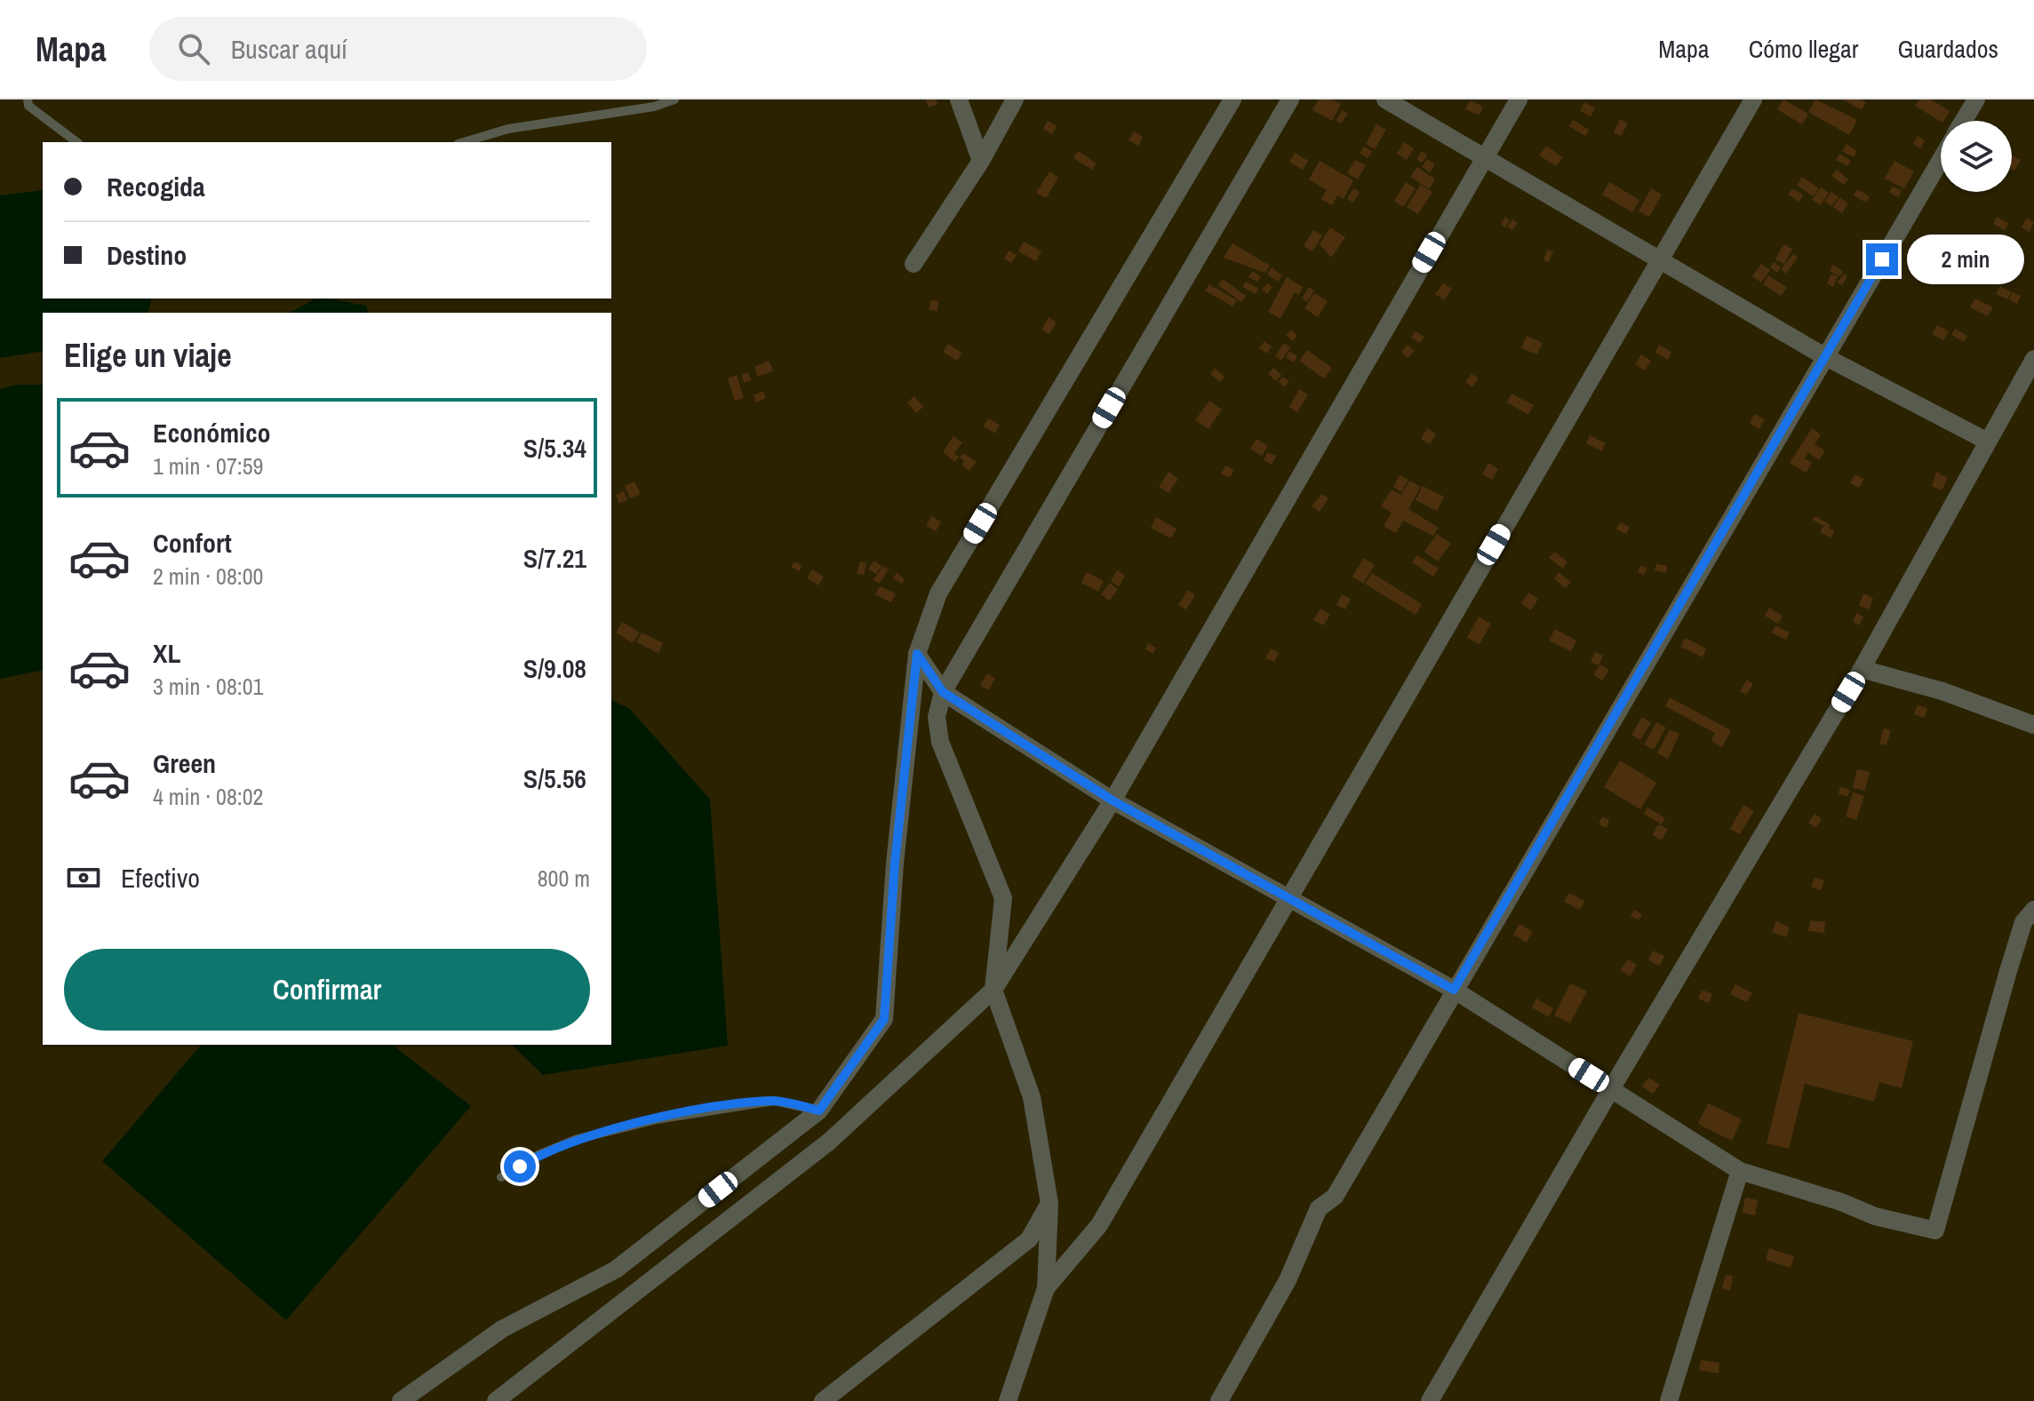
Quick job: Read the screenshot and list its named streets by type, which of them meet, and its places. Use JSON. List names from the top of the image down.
{
  "page": {
    "header": "Mapa",
    "search": "Buscar aquí",
    "nav": ["Mapa", "Cómo llegar", "Guardados"],
    "banner": ["Recogida", "Destino"],
    "bubble": "2 min",
    "heading": "Elige un viaje",
    "list": [
      {
        "name": "Económico",
        "note": "1 min · 07:59",
        "value": "S/5.34"
      },
      {
        "name": "Confort",
        "note": "2 min · 08:00",
        "value": "S/7.21"
      },
      {
        "name": "XL",
        "note": "3 min · 08:01",
        "value": "S/9.08"
      },
      {
        "name": "Green",
        "note": "4 min · 08:02",
        "value": "S/5.56"
      }
    ],
    "pay": ["Efectivo", "800 m"],
    "buttons": "Confirmar"
  }
}
